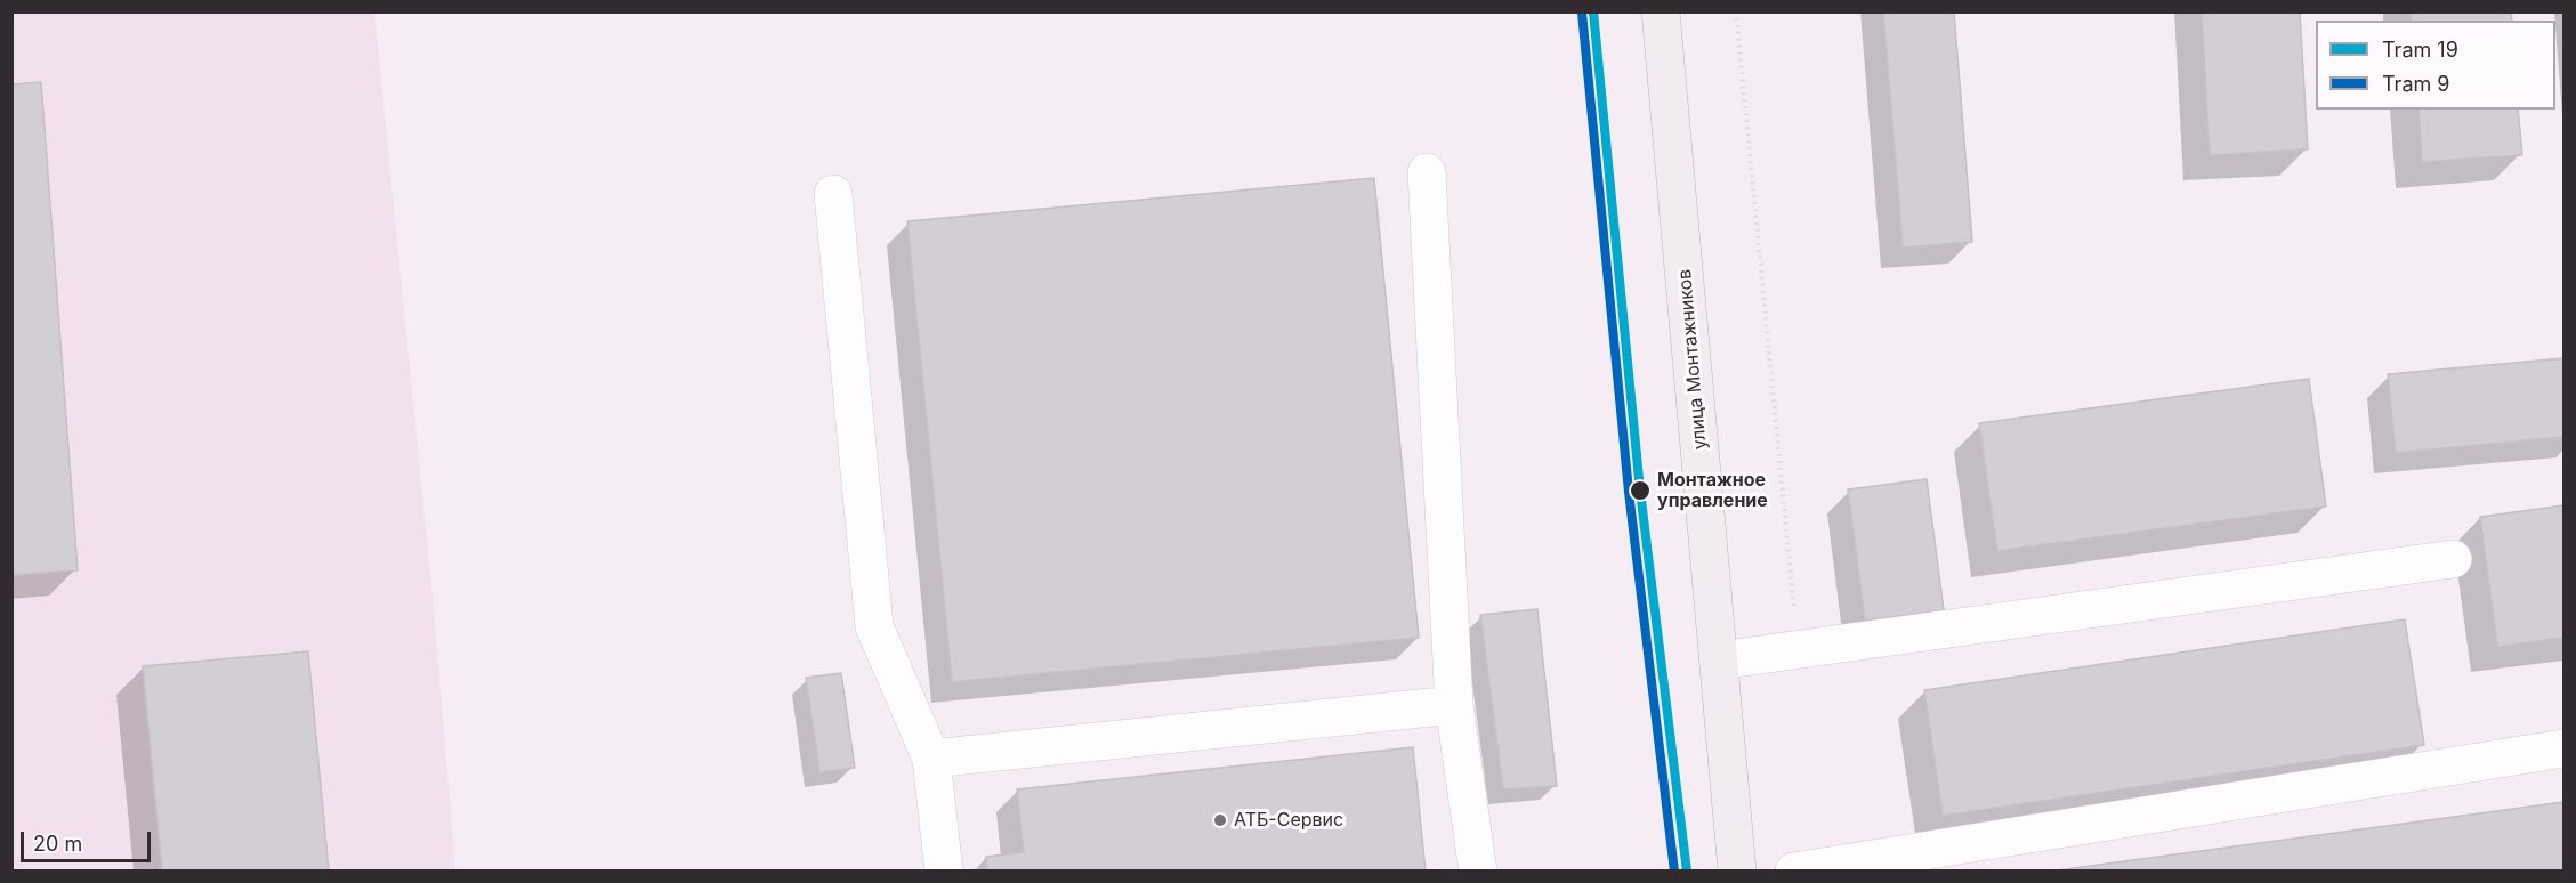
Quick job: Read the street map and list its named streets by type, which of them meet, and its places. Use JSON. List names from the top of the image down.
{
  "streets": {
    "main road": ["улица Монтажников"]
  },
  "places": ["Монтажное управление", "АТБ-Сервис"],
  "lines": ["tram line 19", "tram line 9"],
  "legend": ["Tram 19", "Tram 9"],
  "scale_bar": "20 m"
}
